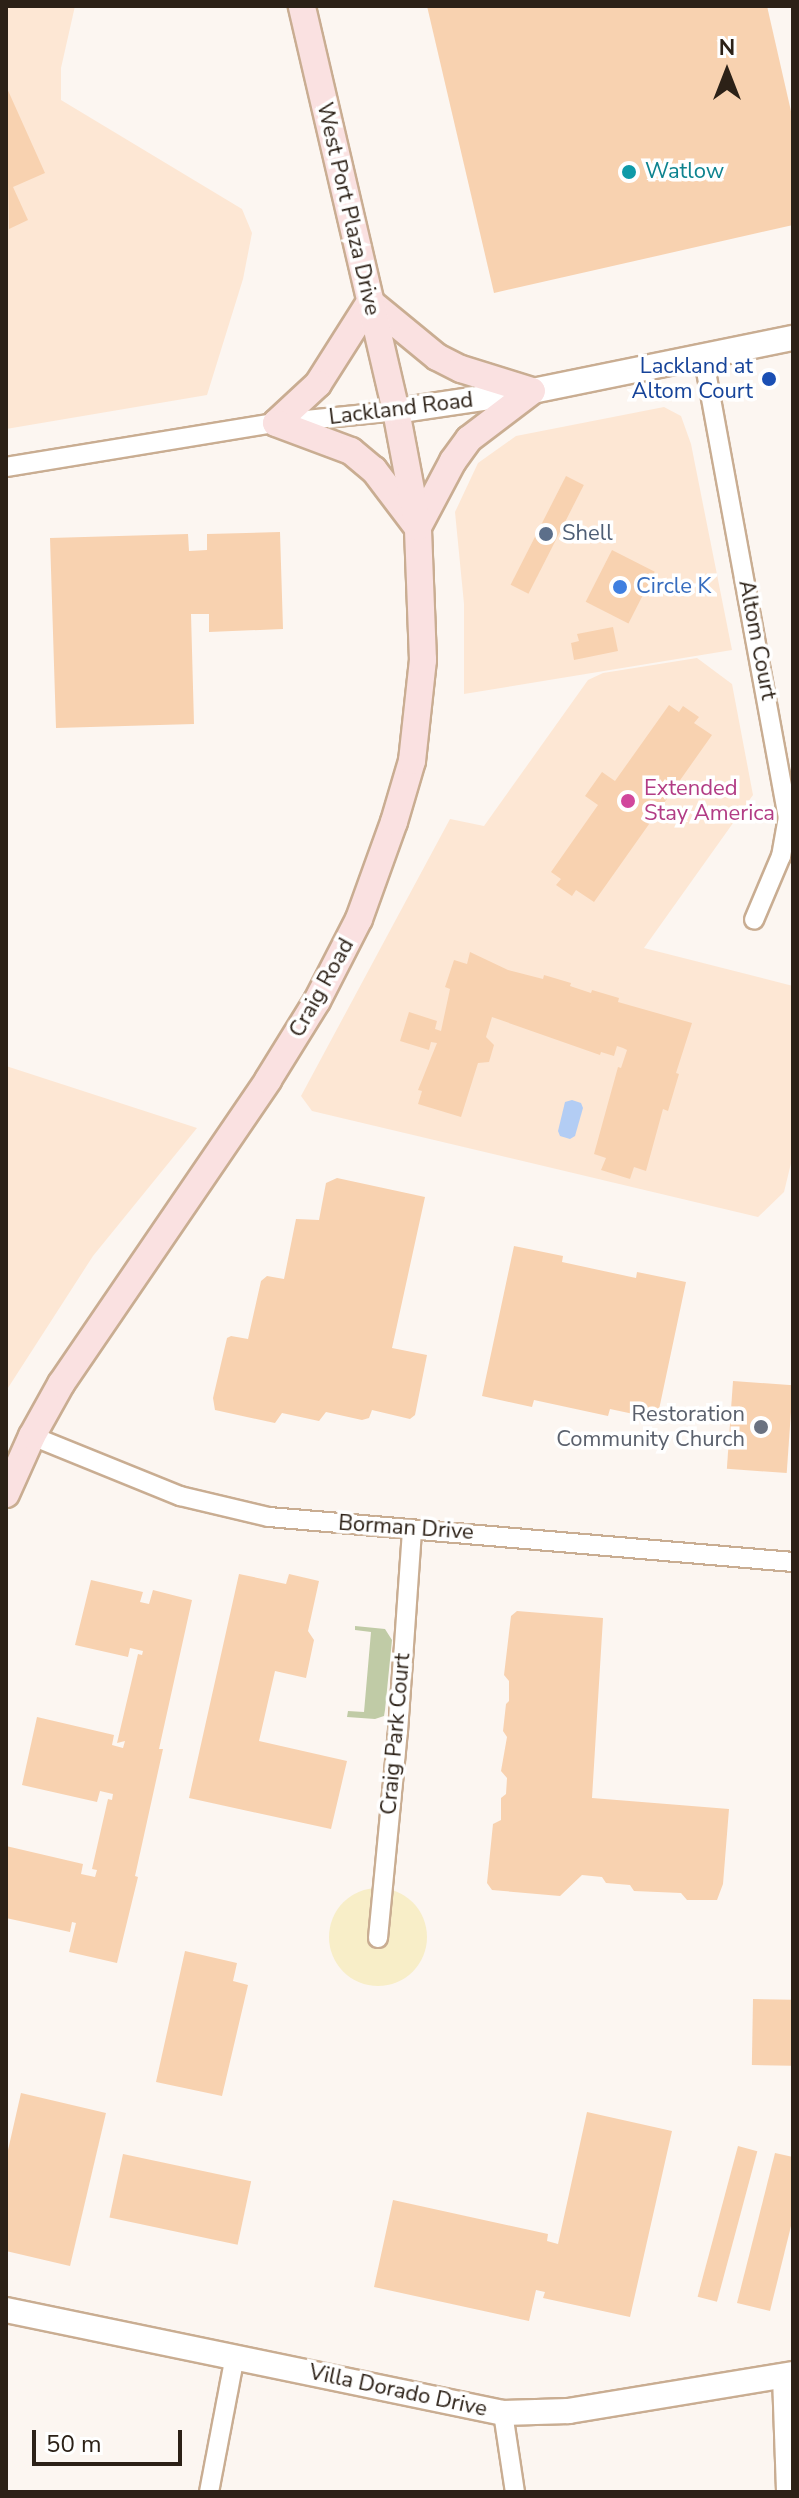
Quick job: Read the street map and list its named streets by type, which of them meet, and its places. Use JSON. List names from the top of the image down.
{
  "streets": {
    "main road": ["West Port Plaza Drive", "Craig Road"],
    "street": [
      "Lackland Road",
      "Altom Court",
      "Borman Drive",
      "Craig Park Court",
      "Villa Dorado Drive"
    ]
  },
  "crossings": [
    ["West Port Plaza Drive", "Lackland Road"],
    ["West Port Plaza Drive", "Craig Road"],
    ["Lackland Road", "Altom Court"],
    ["Lackland Road", "Craig Road"],
    ["Craig Road", "Borman Drive"],
    ["Borman Drive", "Craig Park Court"]
  ],
  "places": [
    "Watlow",
    "Lackland at Altom Court",
    "Shell",
    "Circle K",
    "Extended Stay America",
    "Restoration Community Church"
  ],
  "scale_bar": "50 m",
  "north": "top"
}
